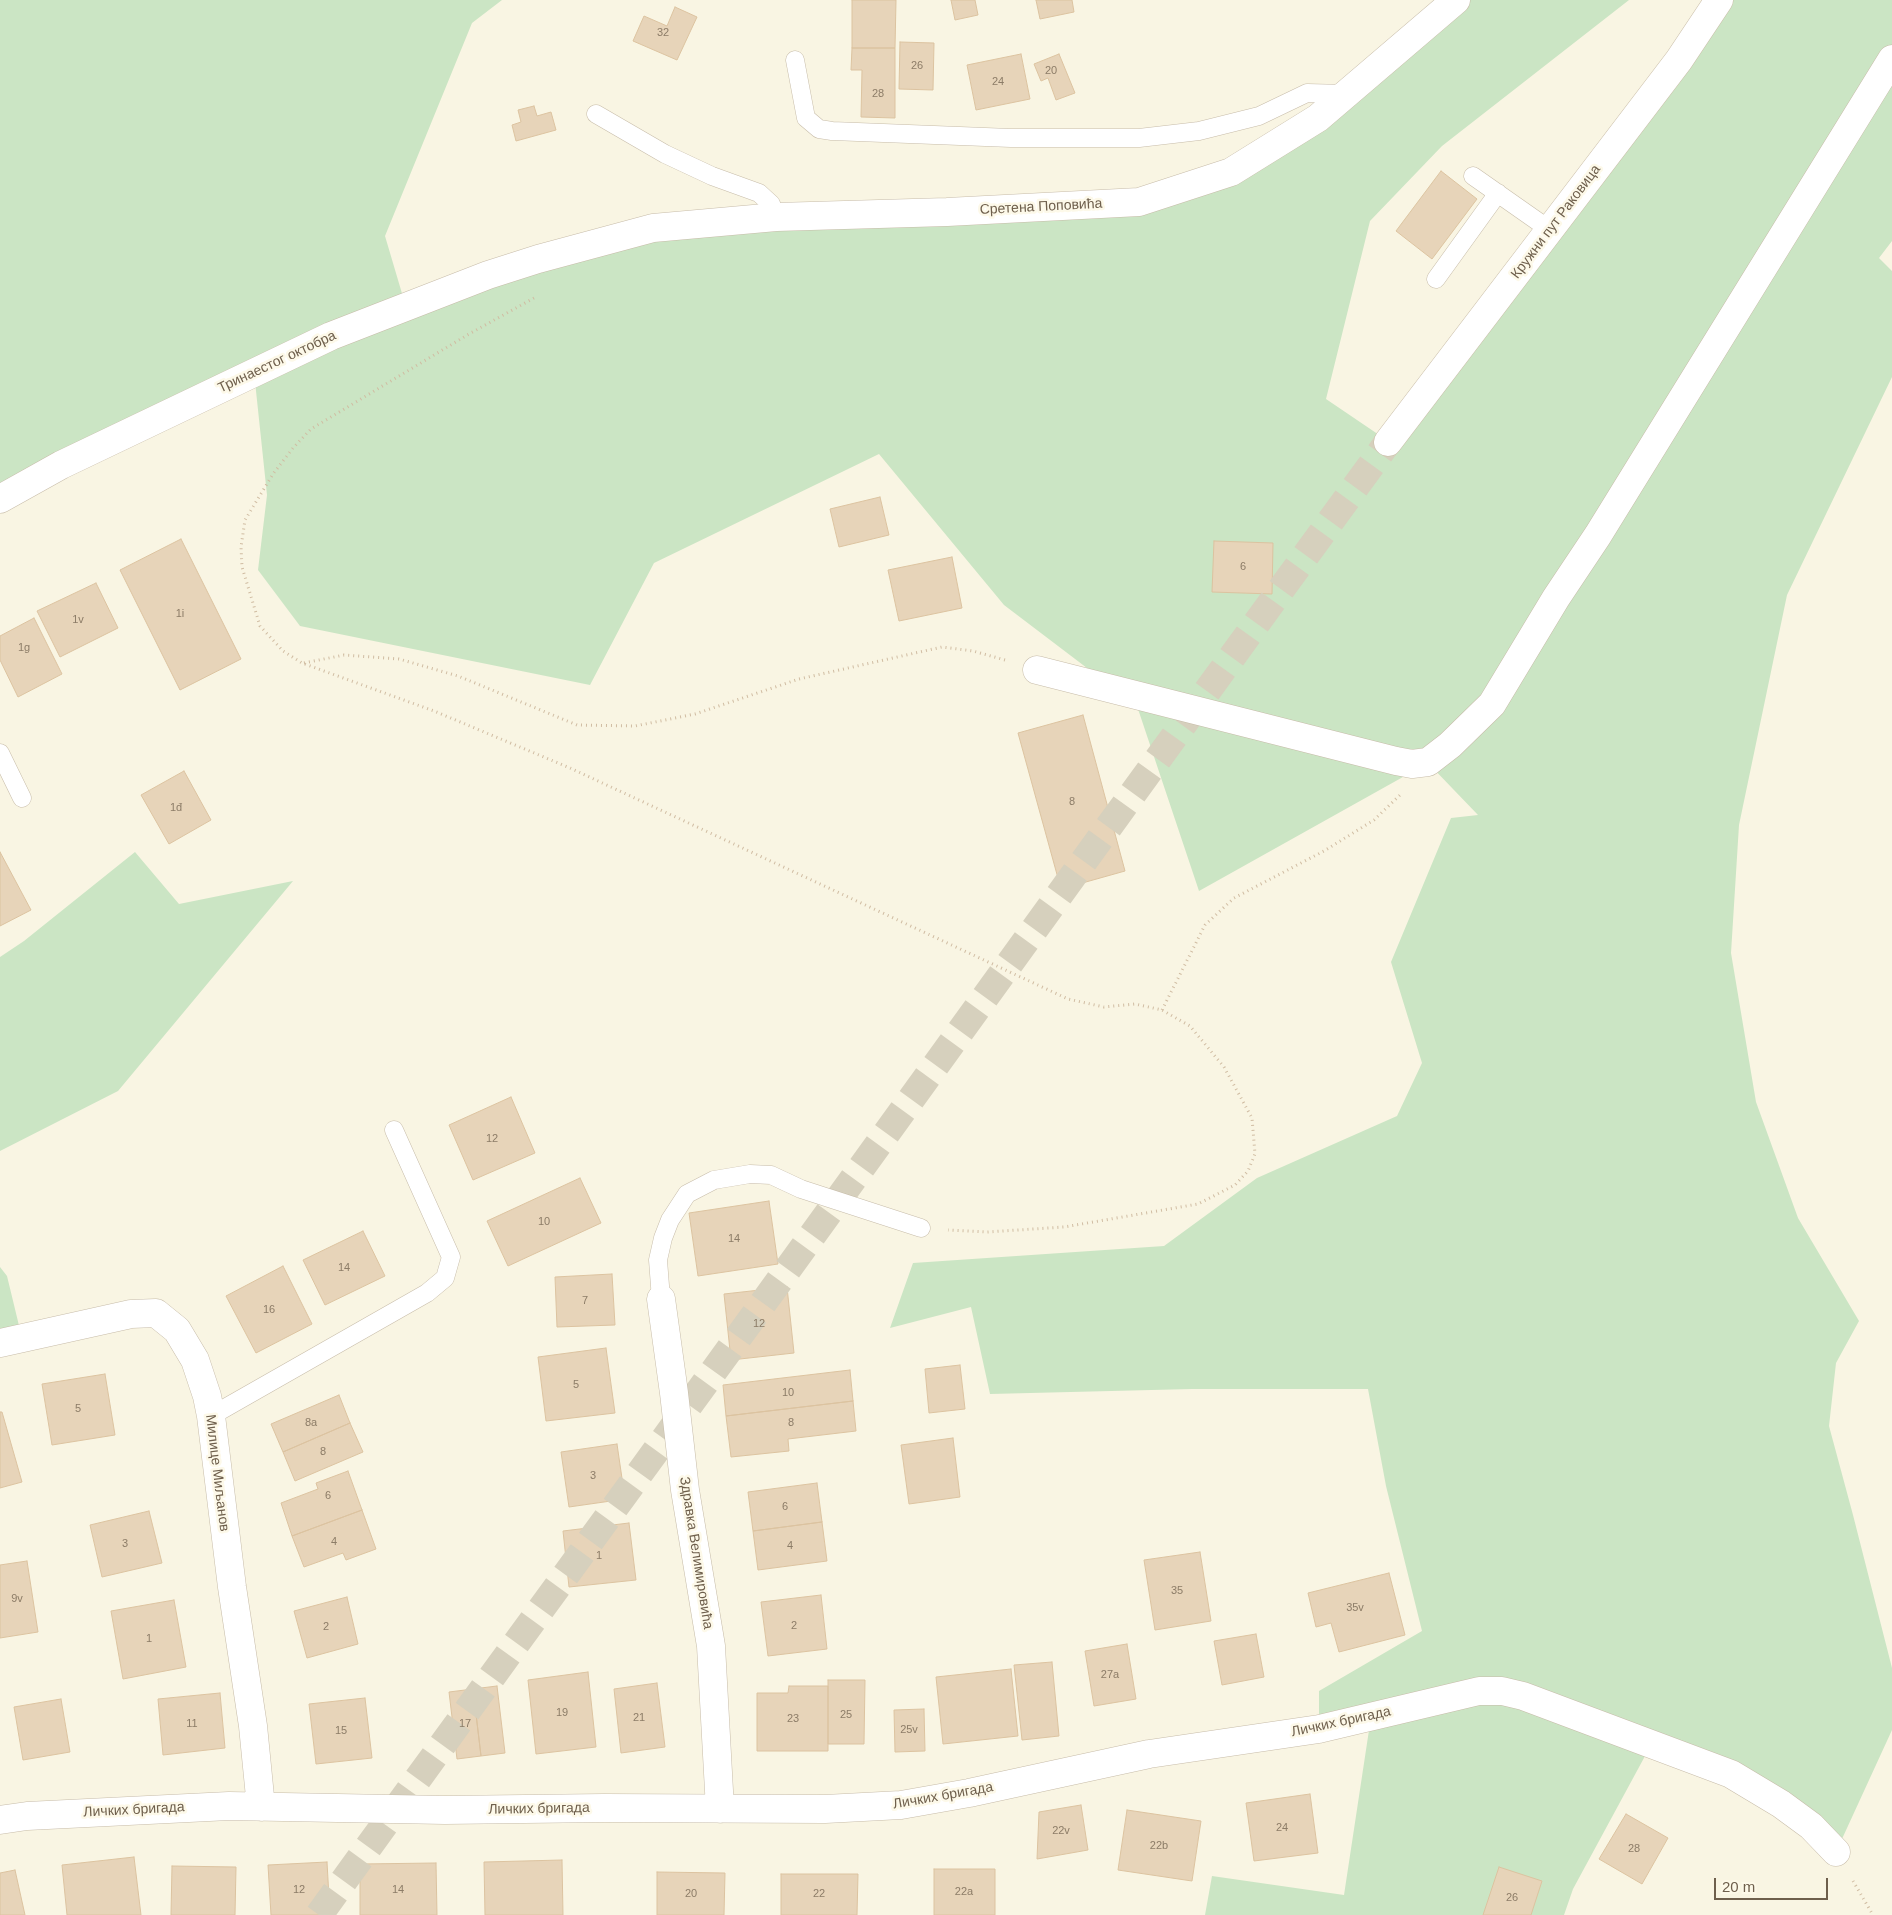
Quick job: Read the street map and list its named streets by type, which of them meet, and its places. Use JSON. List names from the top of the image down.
{
  "streets": {
    "street": [
      "Сретена Поповића",
      "Кружни пут Раковица",
      "Тринаестог октобра",
      "Милице Миљанов",
      "Здравка Велимировића",
      "Личких бригада"
    ]
  },
  "crossings": [
    ["Сретена Поповића", "Тринаестог октобра"],
    ["Милице Миљанов", "Личких бригада"],
    ["Здравка Велимировића", "Личких бригада"]
  ],
  "house_numbers": [
    "32",
    "26",
    "20",
    "24",
    "28",
    "6",
    "1i",
    "1v",
    "1g",
    "8",
    "1đ",
    "12",
    "10",
    "14",
    "14",
    "7",
    "16",
    "12",
    "5",
    "10",
    "5",
    "8a",
    "8",
    "8",
    "3",
    "6",
    "6",
    "4",
    "3",
    "4",
    "1",
    "35",
    "9v",
    "35v",
    "2",
    "2",
    "1",
    "27a",
    "19",
    "25",
    "21",
    "23",
    "11",
    "17",
    "25v",
    "15",
    "24",
    "22v",
    "22b",
    "28",
    "12",
    "14",
    "22a",
    "20",
    "22",
    "26"
  ],
  "scale_bar": "20 m"
}
